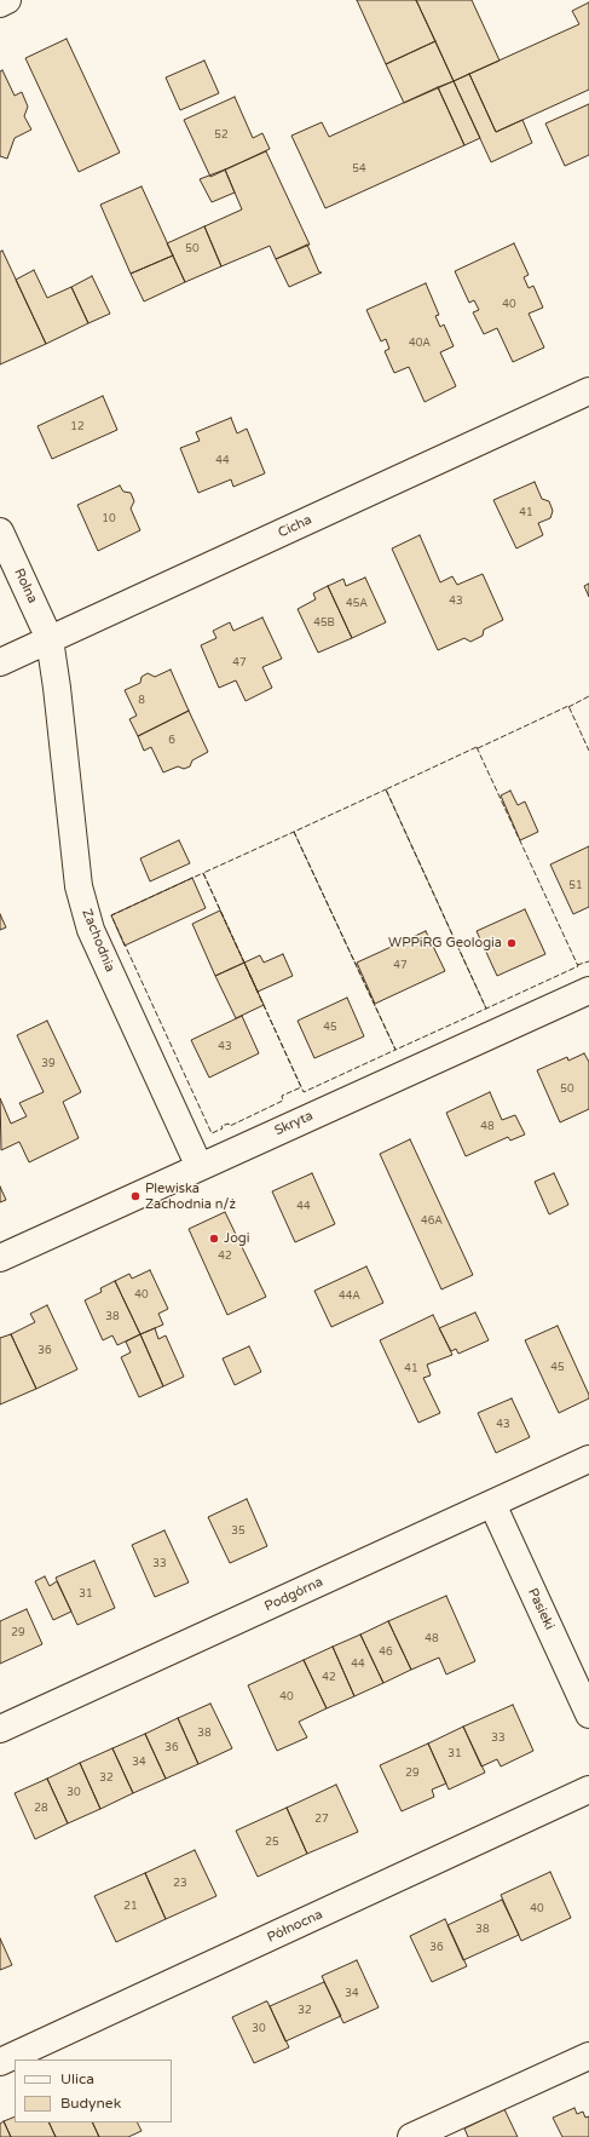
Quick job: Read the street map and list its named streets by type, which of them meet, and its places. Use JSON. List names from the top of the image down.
{
  "streets": {
    "street": [
      "Cicha",
      "Rolna",
      "Zachodnia",
      "Skryta",
      "Podgórna",
      "Pasieki",
      "Północna"
    ]
  },
  "crossings": [
    ["Cicha", "Rolna"],
    ["Cicha", "Zachodnia"],
    ["Rolna", "Zachodnia"],
    ["Zachodnia", "Skryta"],
    ["Podgórna", "Pasieki"]
  ],
  "places": ["WPPiRG Geologia", "Plewiska Zachodnia n/ż", "Jogi"],
  "house_numbers": [
    "52",
    "54",
    "50",
    "40",
    "40A",
    "12",
    "44",
    "41",
    "10",
    "43",
    "45A",
    "45B",
    "47",
    "8",
    "6",
    "51",
    "47",
    "45",
    "43",
    "39",
    "50",
    "48",
    "44",
    "46A",
    "42",
    "40",
    "44A",
    "38",
    "36",
    "45",
    "41",
    "43",
    "35",
    "33",
    "31",
    "29",
    "48",
    "46",
    "44",
    "42",
    "40",
    "38",
    "33",
    "36",
    "31",
    "34",
    "29",
    "32",
    "30",
    "28",
    "27",
    "25",
    "23",
    "21",
    "40",
    "38",
    "36",
    "34",
    "32",
    "30"
  ],
  "legend": ["Ulica", "Budynek"]
}
